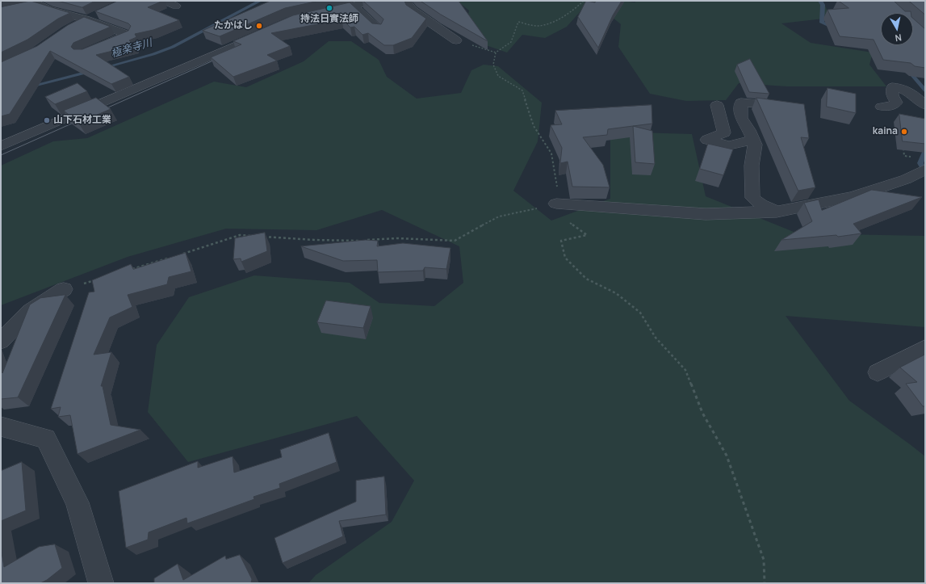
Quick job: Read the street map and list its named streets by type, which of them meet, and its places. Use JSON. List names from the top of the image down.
{
  "water": ["極楽寺川"],
  "places": [
    "持法日實法師",
    "たかはし",
    "山下石材工業",
    "kaina"
  ],
  "north": "bottom"
}
